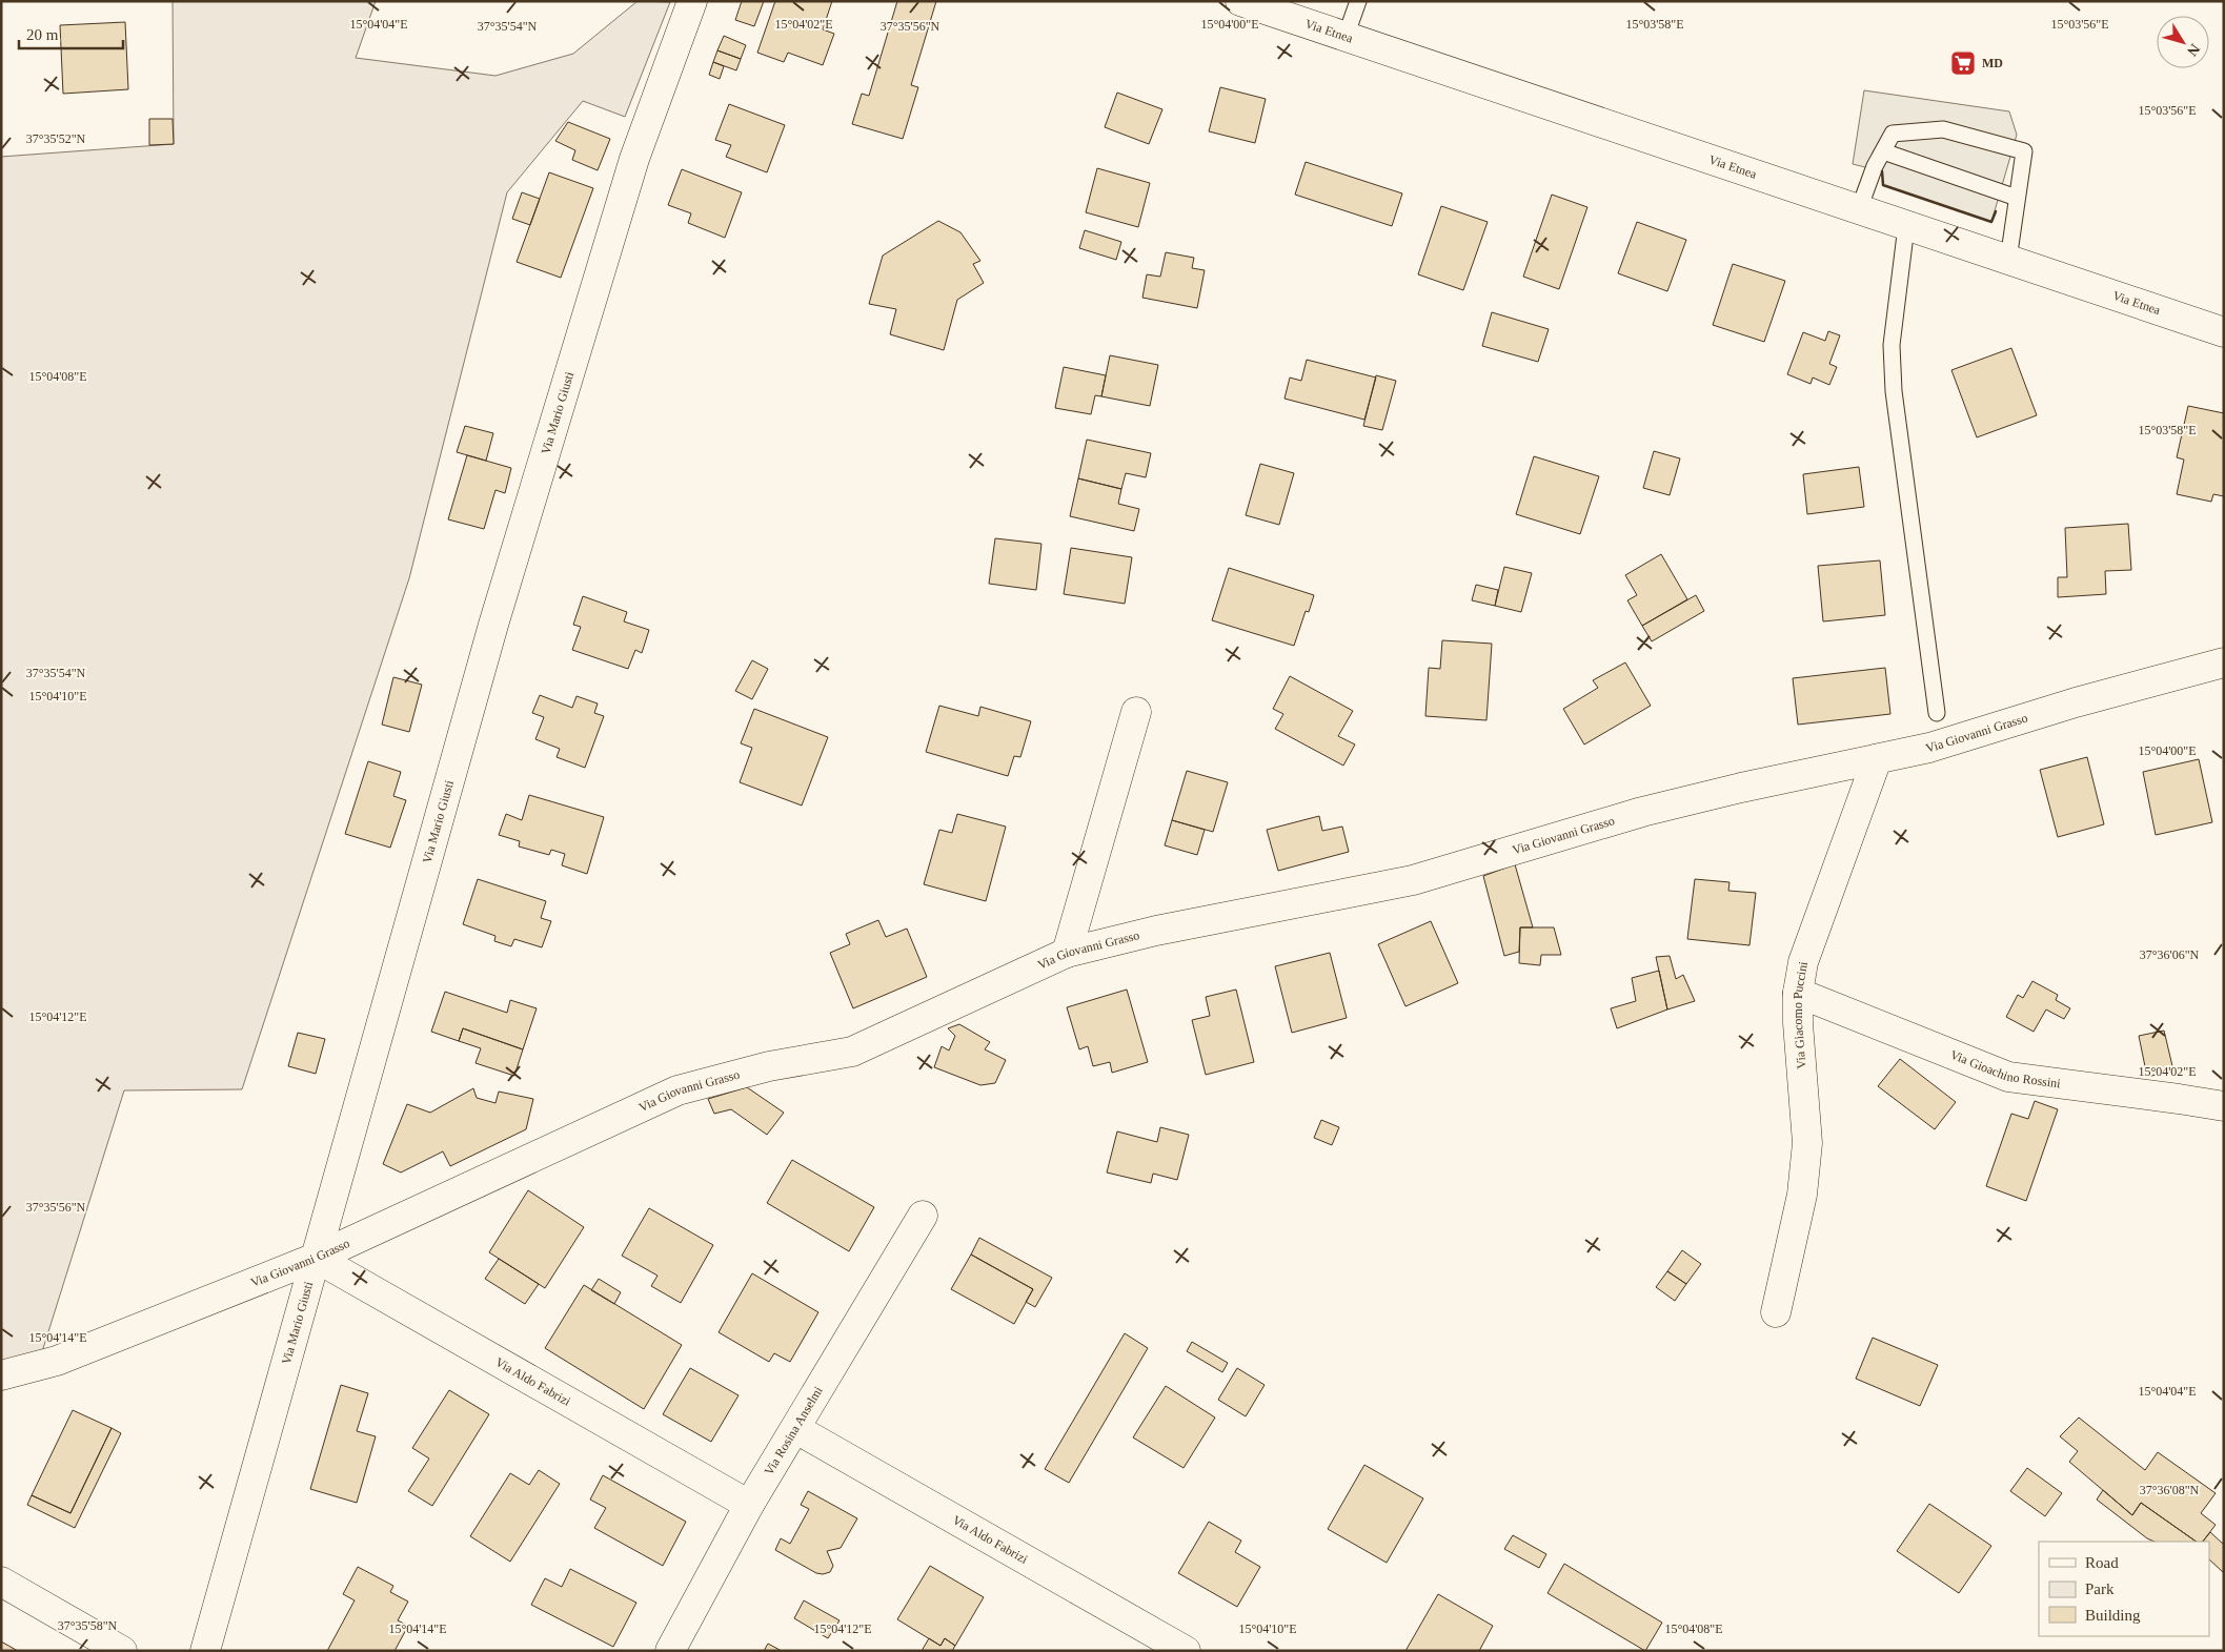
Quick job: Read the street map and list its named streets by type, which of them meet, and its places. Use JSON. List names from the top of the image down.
{
  "streets": {
    "street": [
      "Via Etnea",
      "Via Mario Giusti",
      "Via Giovanni Grasso",
      "Via Giacomo Puccini",
      "Via Gioachino Rossini",
      "Via Aldo Fabrizi",
      "Via Rosina Anselmi"
    ]
  },
  "crossings": [
    ["Via Mario Giusti", "Via Giovanni Grasso"],
    ["Via Mario Giusti", "Via Aldo Fabrizi"],
    ["Via Giovanni Grasso", "Via Giacomo Puccini"],
    ["Via Giovanni Grasso", "Via Aldo Fabrizi"],
    ["Via Giacomo Puccini", "Via Gioachino Rossini"],
    ["Via Aldo Fabrizi", "Via Rosina Anselmi"]
  ],
  "places": {
    "supermarket": ["MD"]
  },
  "legend": ["Road", "Park", "Building"],
  "scale_bar": "20 m",
  "north": "bottom right",
  "coordinates": [
    "15°04'04\"E",
    "15°04'02\"E",
    "15°04'00\"E",
    "15°03'58\"E",
    "15°03'56\"E",
    "37°35'54\"N",
    "37°35'56\"N",
    "37°35'52\"N",
    "15°04'08\"E",
    "15°04'10\"E",
    "37°36'06\"N",
    "15°04'12\"E",
    "15°04'14\"E",
    "37°36'08\"N",
    "37°35'58\"N"
  ]
}
